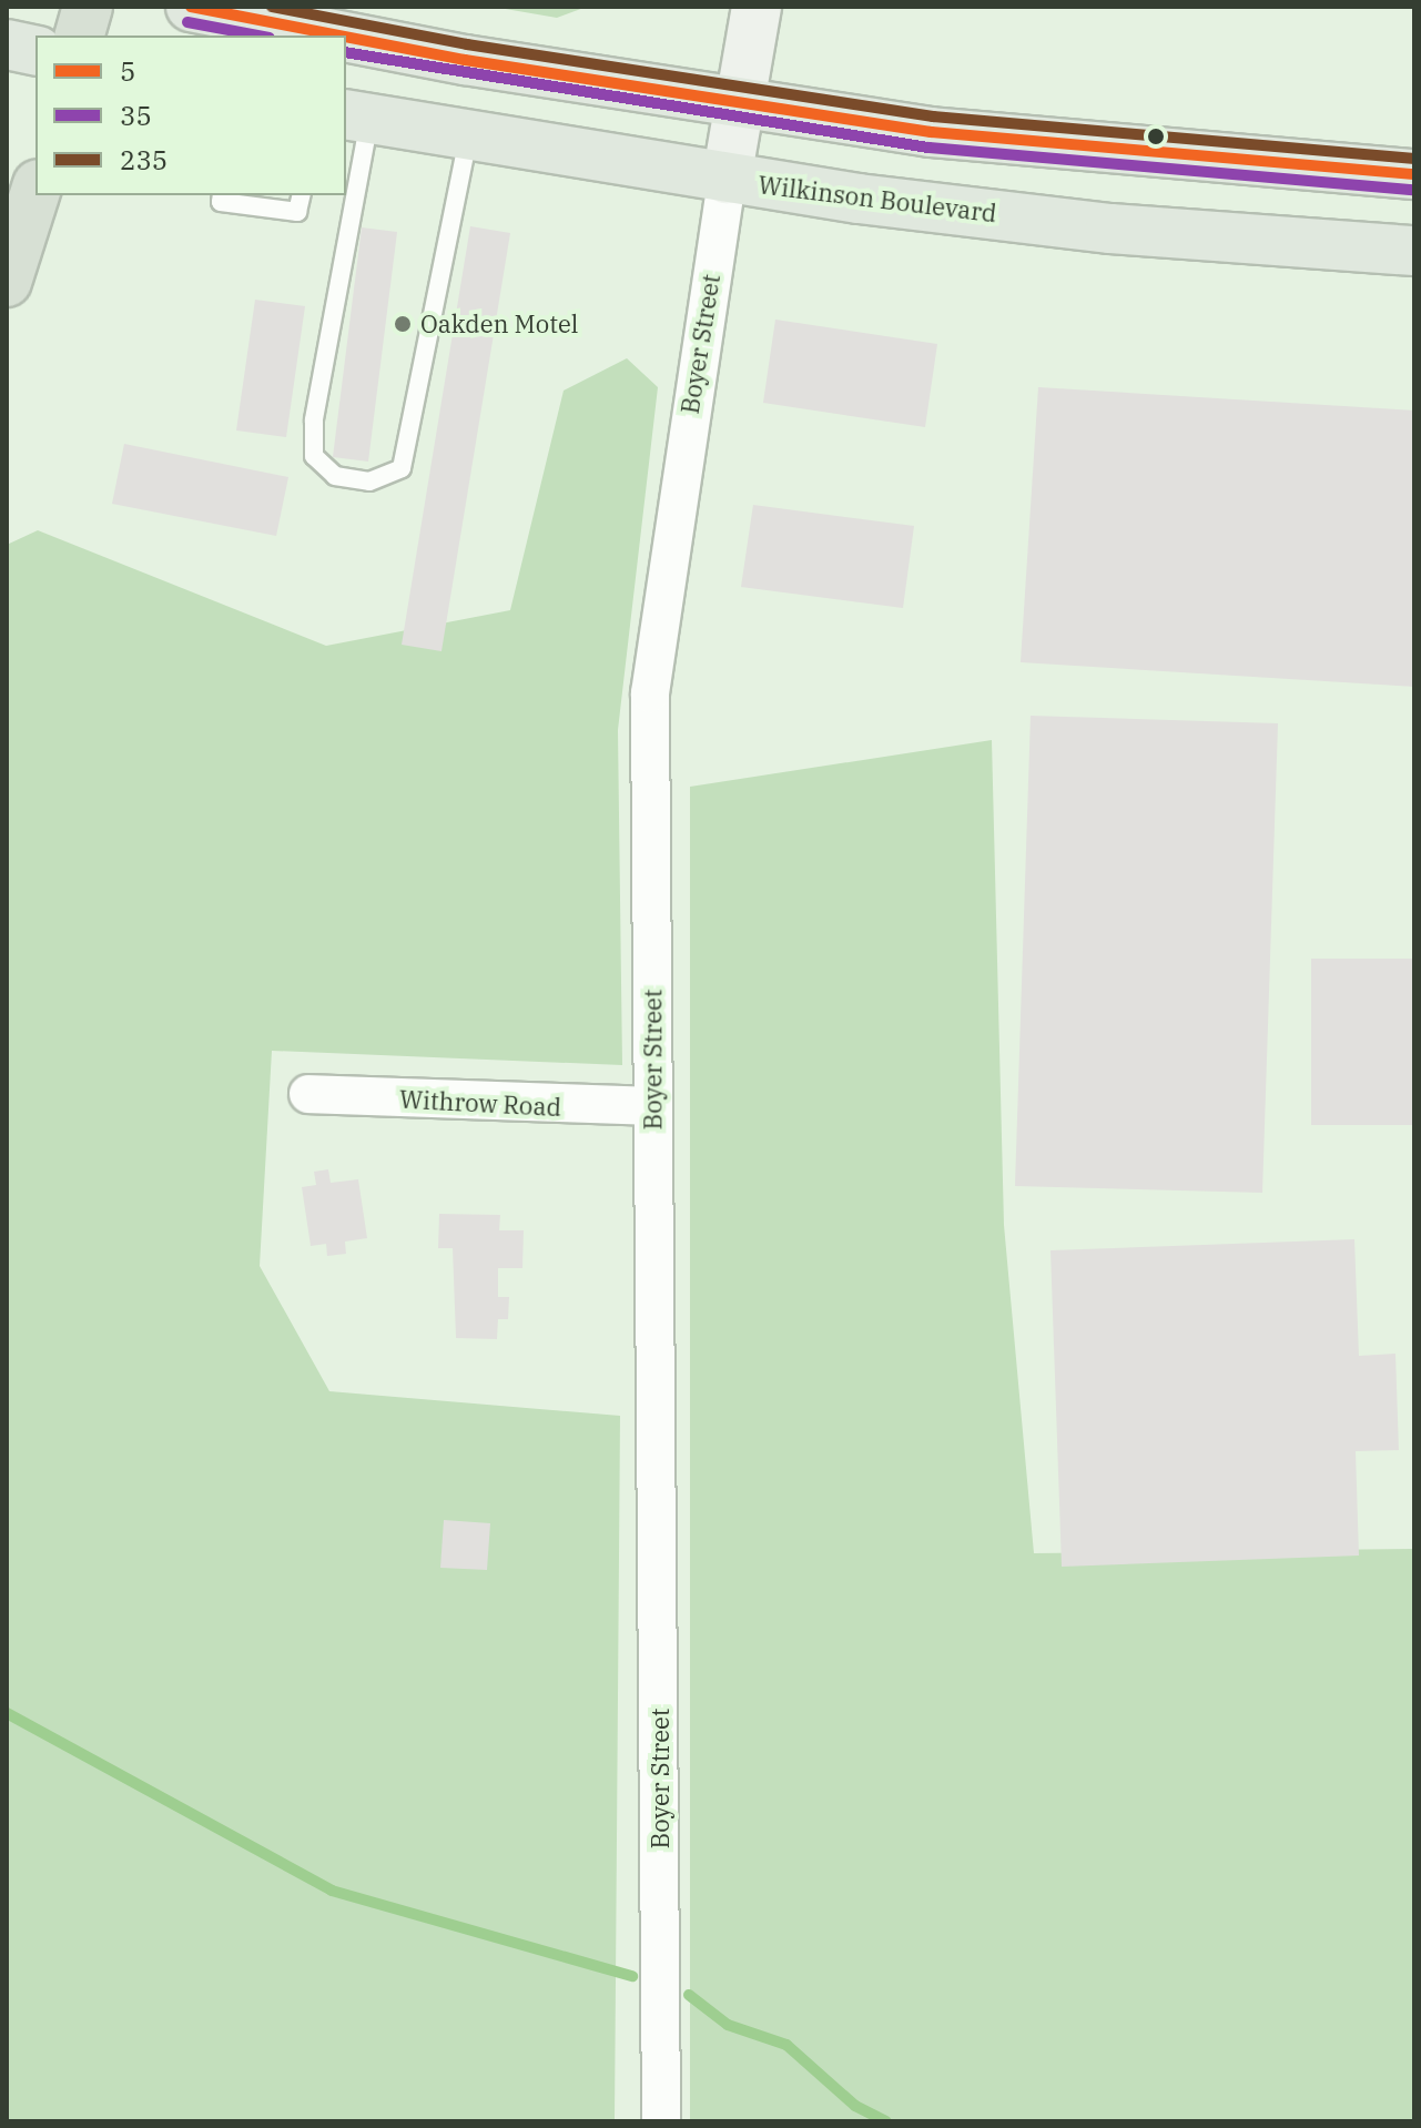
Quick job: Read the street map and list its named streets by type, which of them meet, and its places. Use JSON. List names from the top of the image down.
{
  "streets": {
    "main road": ["Wilkinson Boulevard", "Boyer Street"],
    "street": ["Withrow Road"]
  },
  "crossings": [
    ["Wilkinson Boulevard", "Boyer Street"],
    ["Boyer Street", "Withrow Road"]
  ],
  "places": ["Oakden Motel"],
  "lines": ["transit line 5", "transit line 235", "transit line 35"],
  "legend": ["5", "35", "235"]
}
